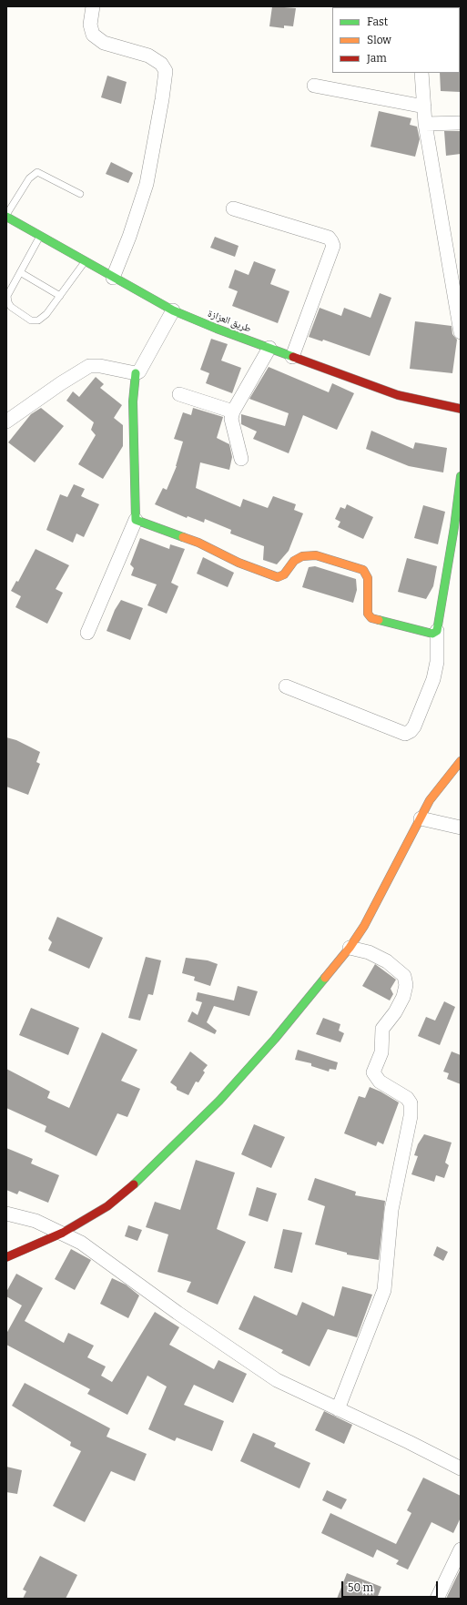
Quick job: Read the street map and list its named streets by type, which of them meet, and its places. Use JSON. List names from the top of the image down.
{
  "streets": {
    "street": ["طريق العزازة"]
  },
  "legend": ["Fast", "Slow", "Jam"],
  "scale_bar": "50 m"
}
